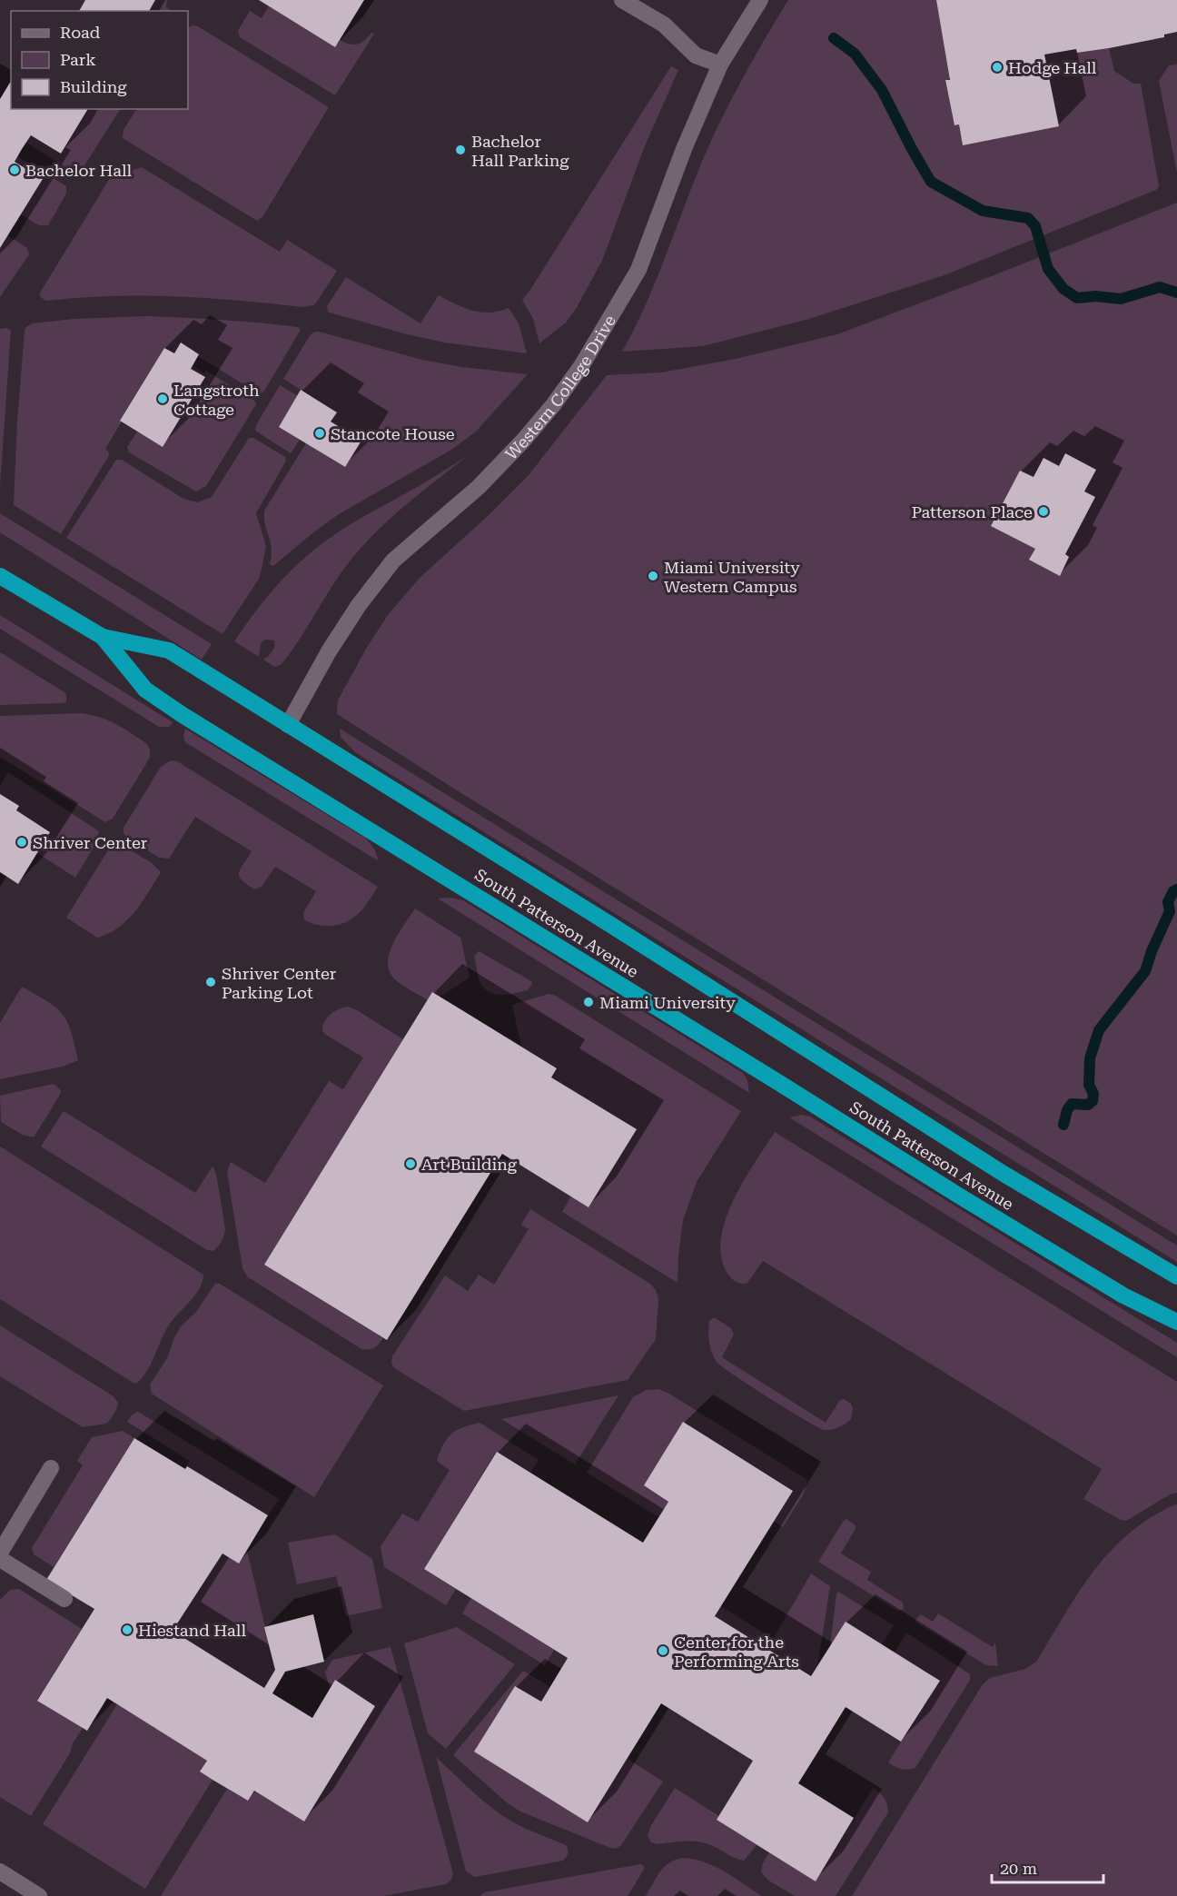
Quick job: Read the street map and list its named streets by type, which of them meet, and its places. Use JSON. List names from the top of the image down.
{
  "streets": {
    "highway": ["South Patterson Avenue"],
    "street": ["Western College Drive"]
  },
  "crossings": [
    ["Western College Drive", "South Patterson Avenue"]
  ],
  "places": [
    "Hodge Hall",
    "Bachelor Hall Parking",
    "Bachelor Hall",
    "Langstroth Cottage",
    "Stancote House",
    "Patterson Place",
    "Miami University Western Campus",
    "Shriver Center",
    "Shriver Center Parking Lot",
    "Miami University",
    "Art Building",
    "Hiestand Hall",
    "Center for the Performing Arts"
  ],
  "legend": ["Road", "Park", "Building"],
  "scale_bar": "20 m"
}
